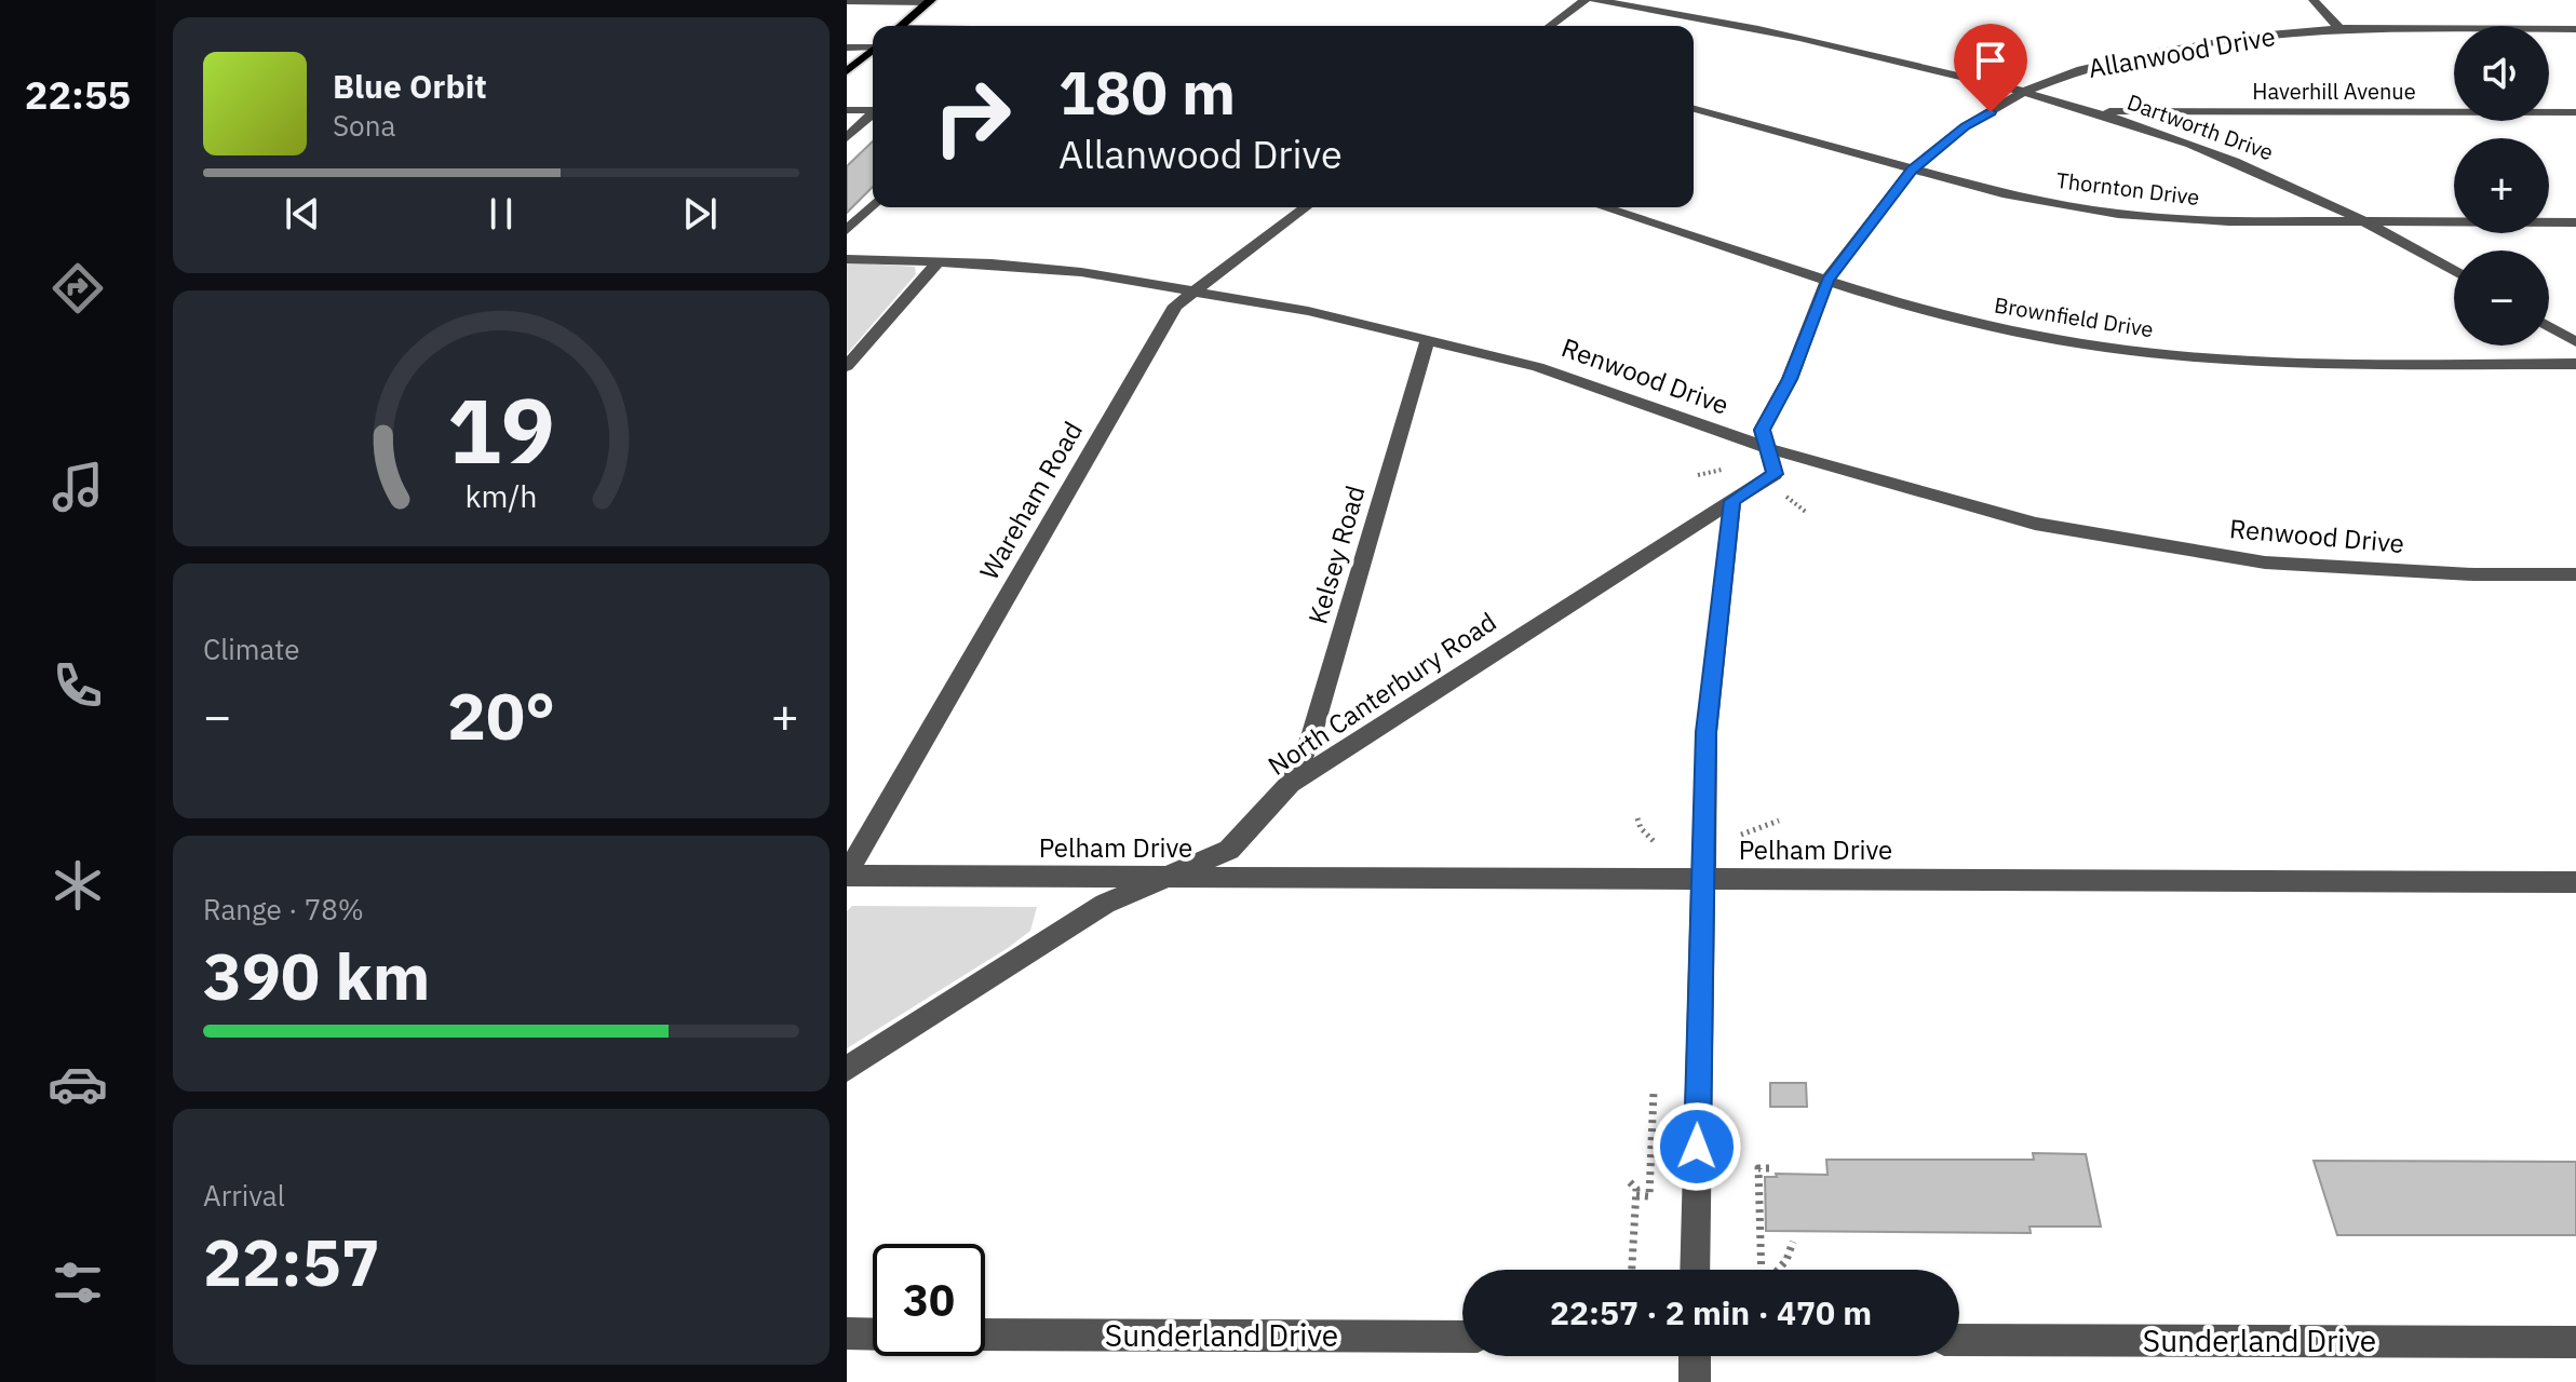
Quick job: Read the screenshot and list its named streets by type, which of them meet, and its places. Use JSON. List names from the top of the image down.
{
  "streets": {
    "street": [
      "Allanwood Drive",
      "Haverhill Avenue",
      "Dartworth Drive",
      "Thornton Drive",
      "Brownfield Drive",
      "Renwood Drive",
      "Wareham Road",
      "Kelsey Road",
      "North Canterbury Road",
      "Pelham Drive",
      "Sunderland Drive"
    ]
  },
  "crossings": [
    ["Allanwood Drive", "Dartworth Drive"],
    ["Allanwood Drive", "Thornton Drive"],
    ["Allanwood Drive", "Brownfield Drive"],
    ["Allanwood Drive", "Renwood Drive"],
    ["Allanwood Drive", "North Canterbury Road"],
    ["Haverhill Avenue", "Dartworth Drive"],
    ["Dartworth Drive", "Thornton Drive"],
    ["Renwood Drive", "Wareham Road"],
    ["Renwood Drive", "Kelsey Road"],
    ["Wareham Road", "Pelham Drive"],
    ["Kelsey Road", "North Canterbury Road"],
    ["North Canterbury Road", "Pelham Drive"]
  ],
  "page": {
    "tabs": "22:55",
    "map_buttons": ["+", "−"],
    "turn": ["180 m", "Allanwood Drive"],
    "song": ["Blue Orbit", "Sona"],
    "tile": [
      "Climate",
      ["Range · 78%", "390 km"],
      ["Arrival", "22:57"]
    ],
    "heat": ["−", "20°", "+"],
    "limit": "30",
    "trip": "22:57 · 2 min · 470 m",
    "gauge": ["19", "km/h"]
  }
}
